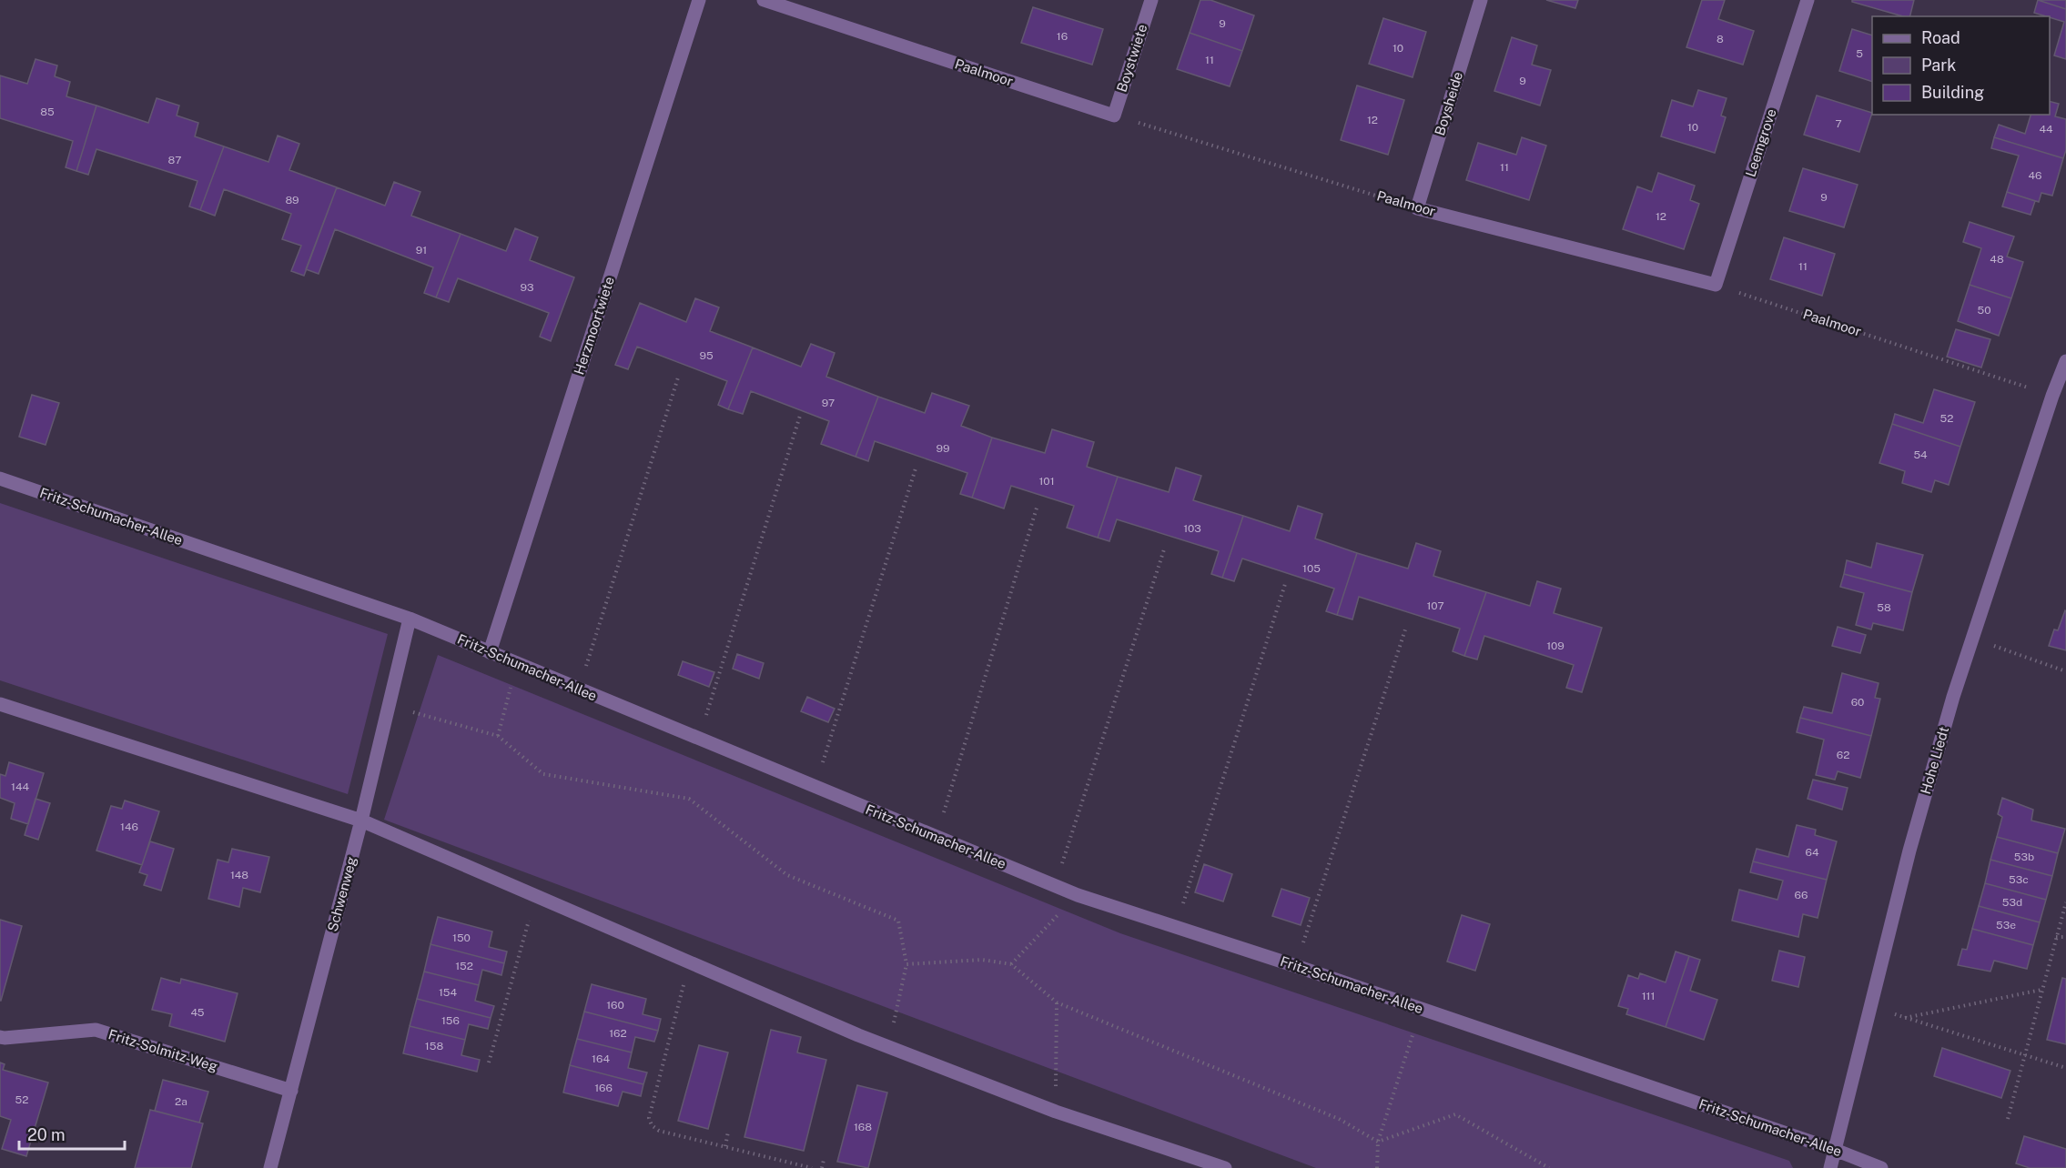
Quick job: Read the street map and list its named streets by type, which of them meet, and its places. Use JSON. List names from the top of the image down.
{
  "streets": {
    "street": [
      "Boystwiete",
      "Paalmoor",
      "Boysheide",
      "Leemgrove",
      "Herzmoortwiete",
      "Fritz-Schumacher-Allee",
      "Hohe Liedt",
      "Schwenweg",
      "Fritz-Solmitz-Weg"
    ]
  },
  "crossings": [
    ["Boystwiete", "Paalmoor"],
    ["Paalmoor", "Boysheide"],
    ["Paalmoor", "Leemgrove"],
    ["Paalmoor", "Hohe Liedt"],
    ["Herzmoortwiete", "Fritz-Schumacher-Allee"],
    ["Fritz-Schumacher-Allee", "Hohe Liedt"],
    ["Fritz-Schumacher-Allee", "Schwenweg"],
    ["Schwenweg", "Fritz-Solmitz-Weg"]
  ],
  "house_numbers": [
    "9",
    "16",
    "8",
    "10",
    "5",
    "11",
    "9",
    "85",
    "12",
    "7",
    "10",
    "44",
    "87",
    "11",
    "46",
    "9",
    "89",
    "12",
    "91",
    "48",
    "11",
    "93",
    "50",
    "95",
    "97",
    "52",
    "99",
    "54",
    "101",
    "103",
    "105",
    "107",
    "58",
    "109",
    "60",
    "62",
    "144",
    "146",
    "64",
    "53b",
    "148",
    "53c",
    "66",
    "53d",
    "53e",
    "150",
    "152",
    "154",
    "111",
    "160",
    "45",
    "156",
    "162",
    "158",
    "164",
    "166",
    "52",
    "2a",
    "168"
  ],
  "legend": ["Road", "Park", "Building"],
  "scale_bar": "20 m"
}
